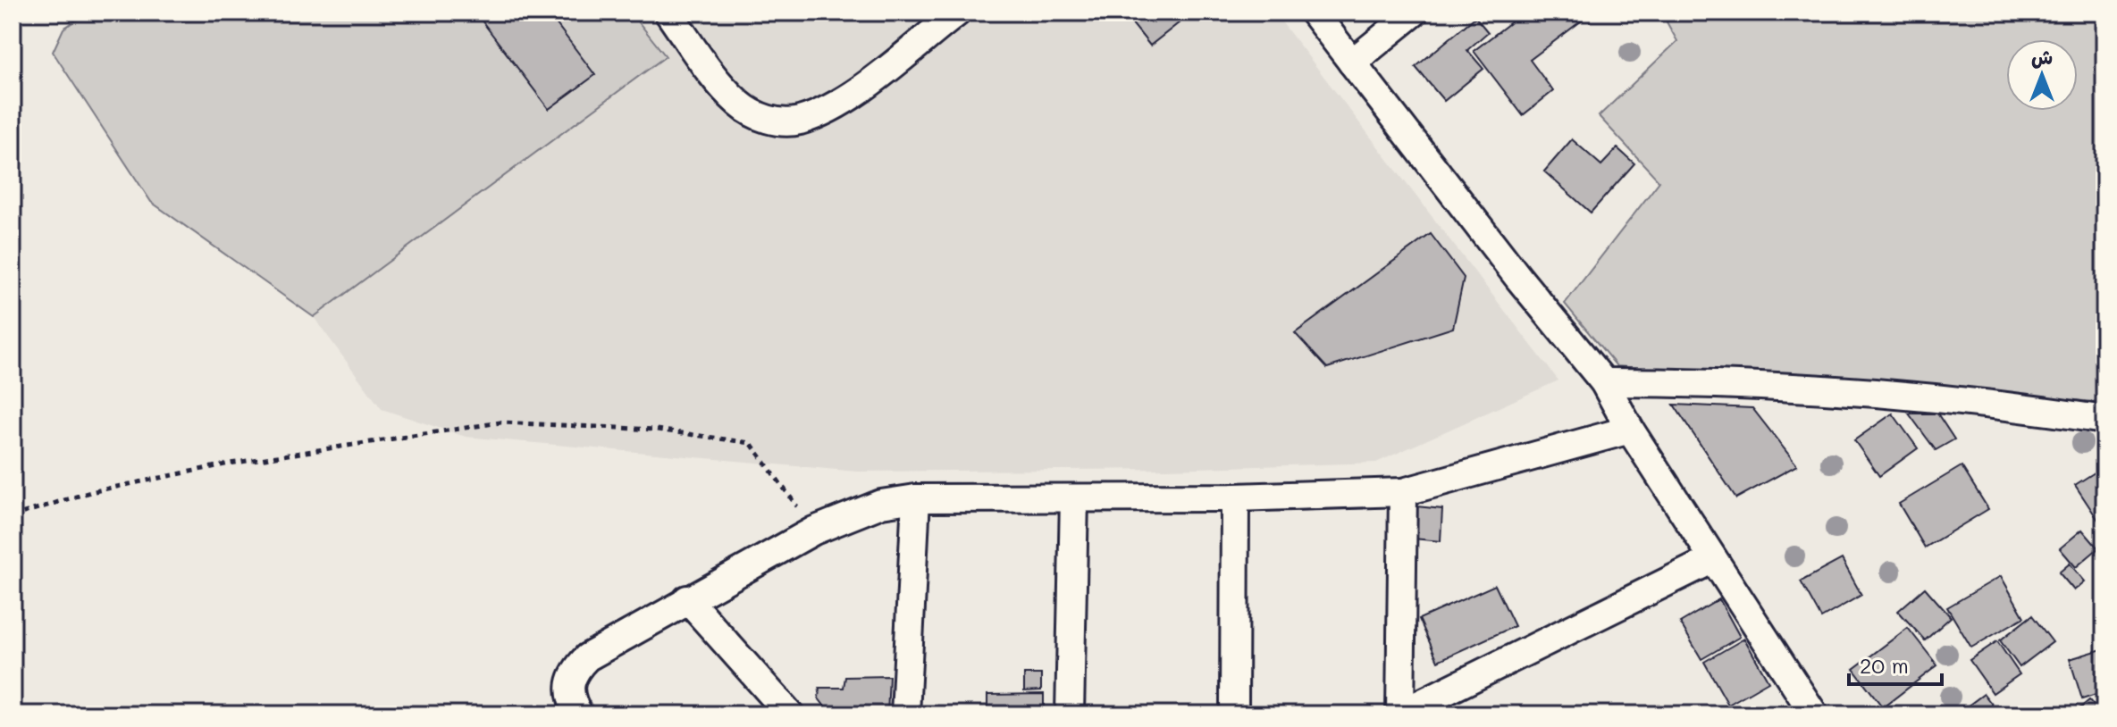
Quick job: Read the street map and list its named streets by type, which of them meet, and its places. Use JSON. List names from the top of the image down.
{
  "scale_bar": "20 m",
  "north": "top"
}
